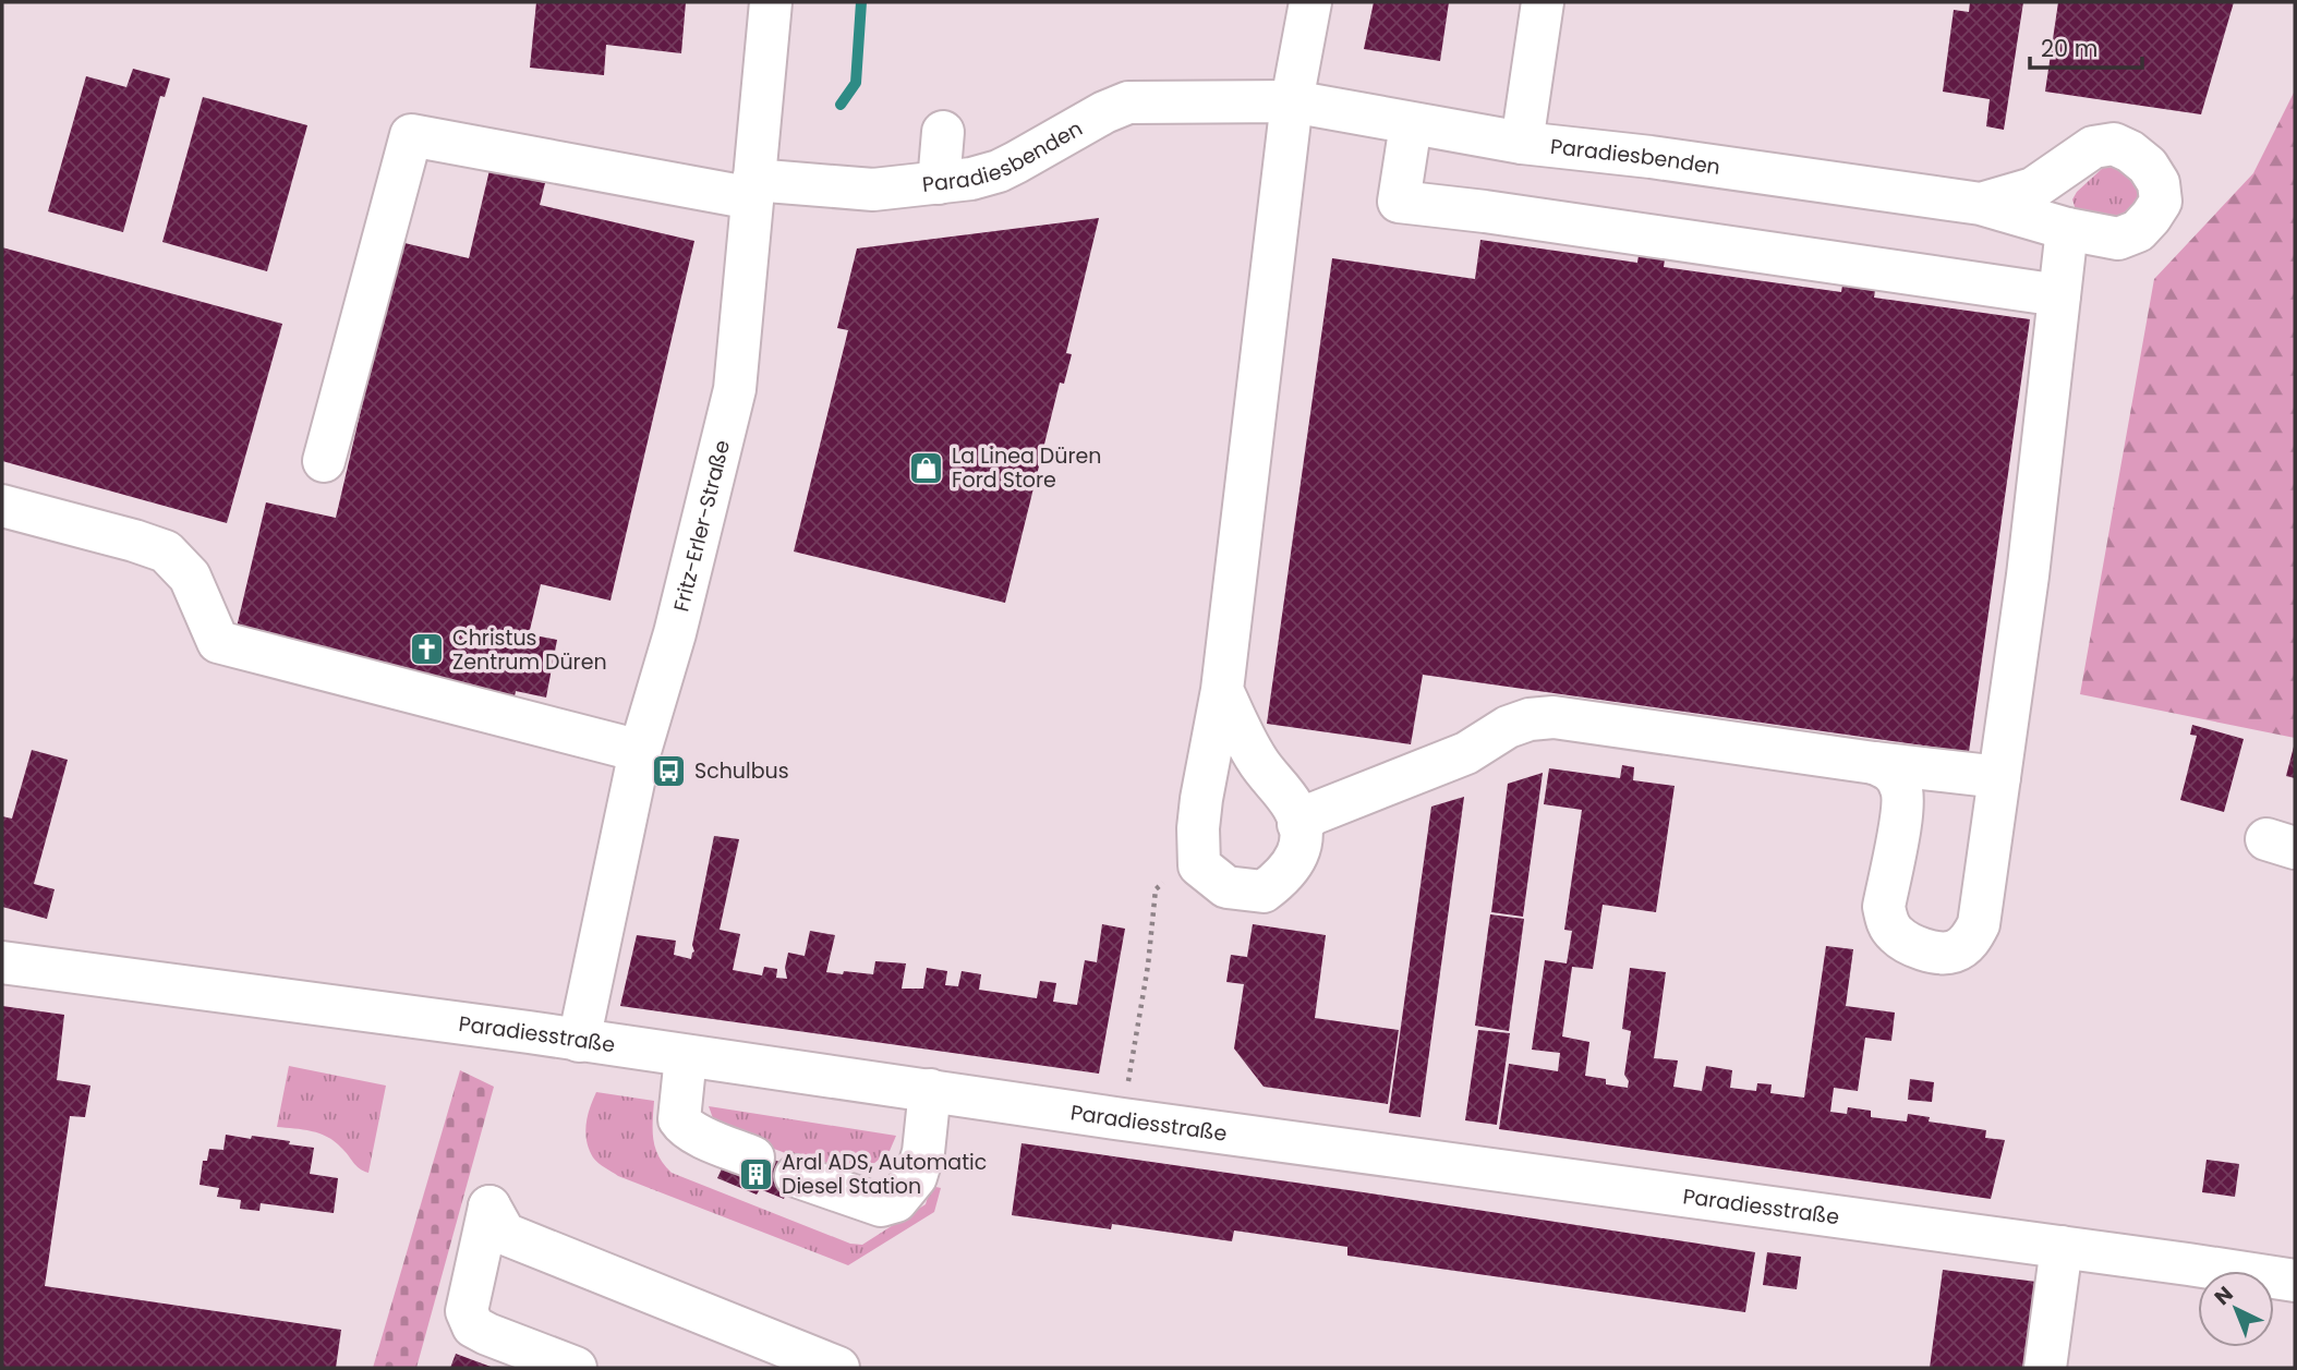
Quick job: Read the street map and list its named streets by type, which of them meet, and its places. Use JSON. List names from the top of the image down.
{
  "streets": {
    "street": ["Paradiesbenden", "Fritz-Erler-Straße", "Paradiesstraße"]
  },
  "crossings": [
    ["Paradiesbenden", "Fritz-Erler-Straße"],
    ["Fritz-Erler-Straße", "Paradiesstraße"]
  ],
  "places": {
    "shop": ["La Linea Düren Ford Store"],
    "church": ["Christus Zentrum Düren"],
    "bus stop": ["Schulbus"],
    "building": ["Aral ADS, Automatic Diesel Station"]
  },
  "scale_bar": "20 m",
  "north": "top left"
}
